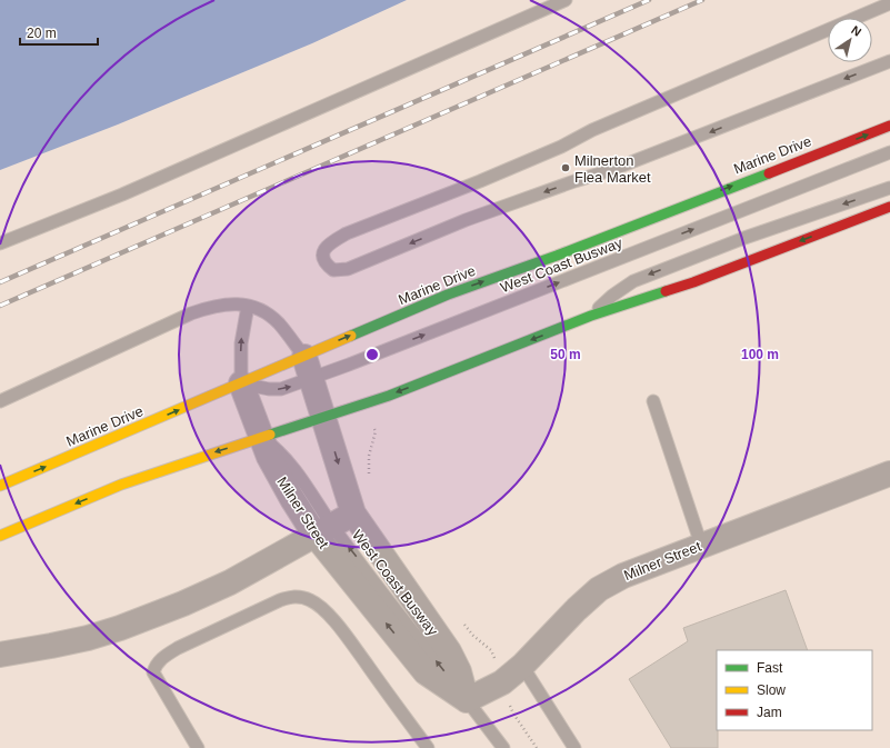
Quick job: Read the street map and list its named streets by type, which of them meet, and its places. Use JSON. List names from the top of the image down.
{
  "streets": {
    "main road": ["Marine Drive"],
    "street": ["Milner Street"],
    "lane": ["West Coast Busway"]
  },
  "crossings": [
    ["Marine Drive", "West Coast Busway"],
    ["Marine Drive", "Milner Street"],
    ["West Coast Busway", "Milner Street"]
  ],
  "places": ["Milnerton Flea Market"],
  "legend": ["Fast", "Slow", "Jam"],
  "scale_bar": "20 m",
  "north": "top right",
  "rings": ["50 m", "100 m"]
}
